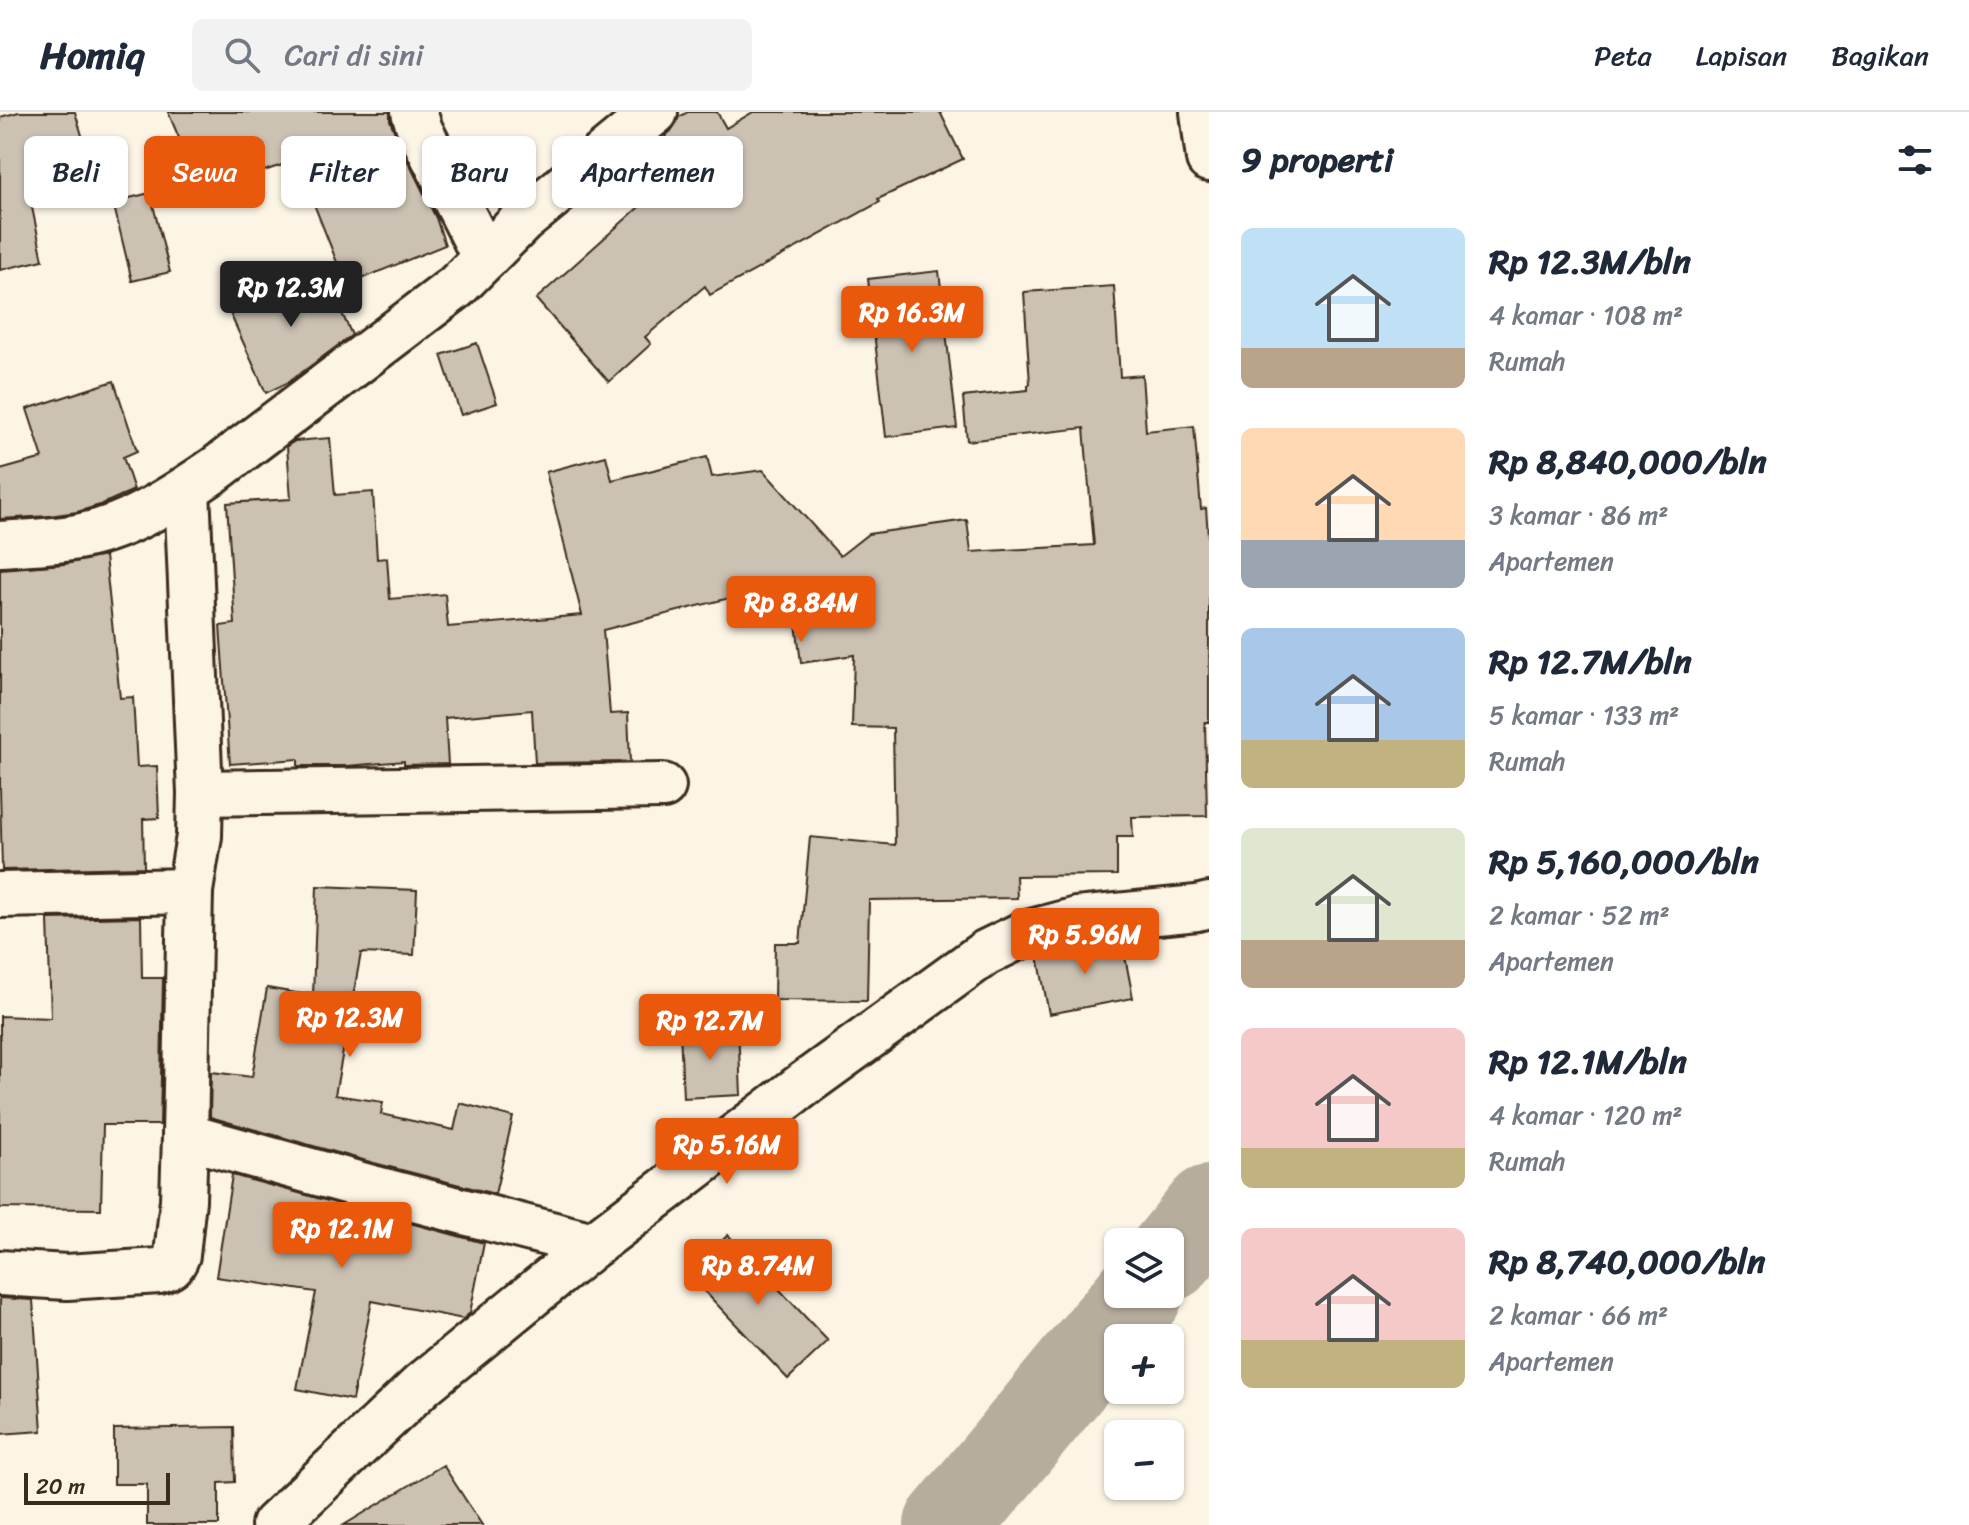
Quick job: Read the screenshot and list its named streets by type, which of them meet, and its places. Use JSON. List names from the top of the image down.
{
  "scale_bar": "20 m",
  "page": {
    "header": "Homiq",
    "search": "Cari di sini",
    "nav": ["Peta", "Lapisan", "Bagikan"],
    "heading": "9 properti",
    "chip": [
      "Beli",
      "Sewa",
      "Filter",
      "Baru",
      "Apartemen"
    ],
    "list": [
      {
        "name": "Rp 12.3M/bln",
        "note": "4 kamar · 108 m² · Rumah"
      },
      {
        "name": "Rp 8,840,000/bln",
        "note": "3 kamar · 86 m² · Apartemen"
      },
      {
        "name": "Rp 12.7M/bln",
        "note": "5 kamar · 133 m² · Rumah"
      },
      {
        "name": "Rp 5,160,000/bln",
        "note": "2 kamar · 52 m² · Apartemen"
      },
      {
        "name": "Rp 12.1M/bln",
        "note": "4 kamar · 120 m² · Rumah"
      },
      {
        "name": "Rp 8,740,000/bln",
        "note": "2 kamar · 66 m² · Apartemen"
      }
    ],
    "price": [
      "Rp 12.3M",
      "Rp 16.3M",
      "Rp 8.84M",
      "Rp 5.96M",
      "Rp 12.3M",
      "Rp 12.7M",
      "Rp 5.16M",
      "Rp 12.1M",
      "Rp 8.74M"
    ],
    "map_buttons": ["+", "−"],
    "scale": "20 m"
  }
}
